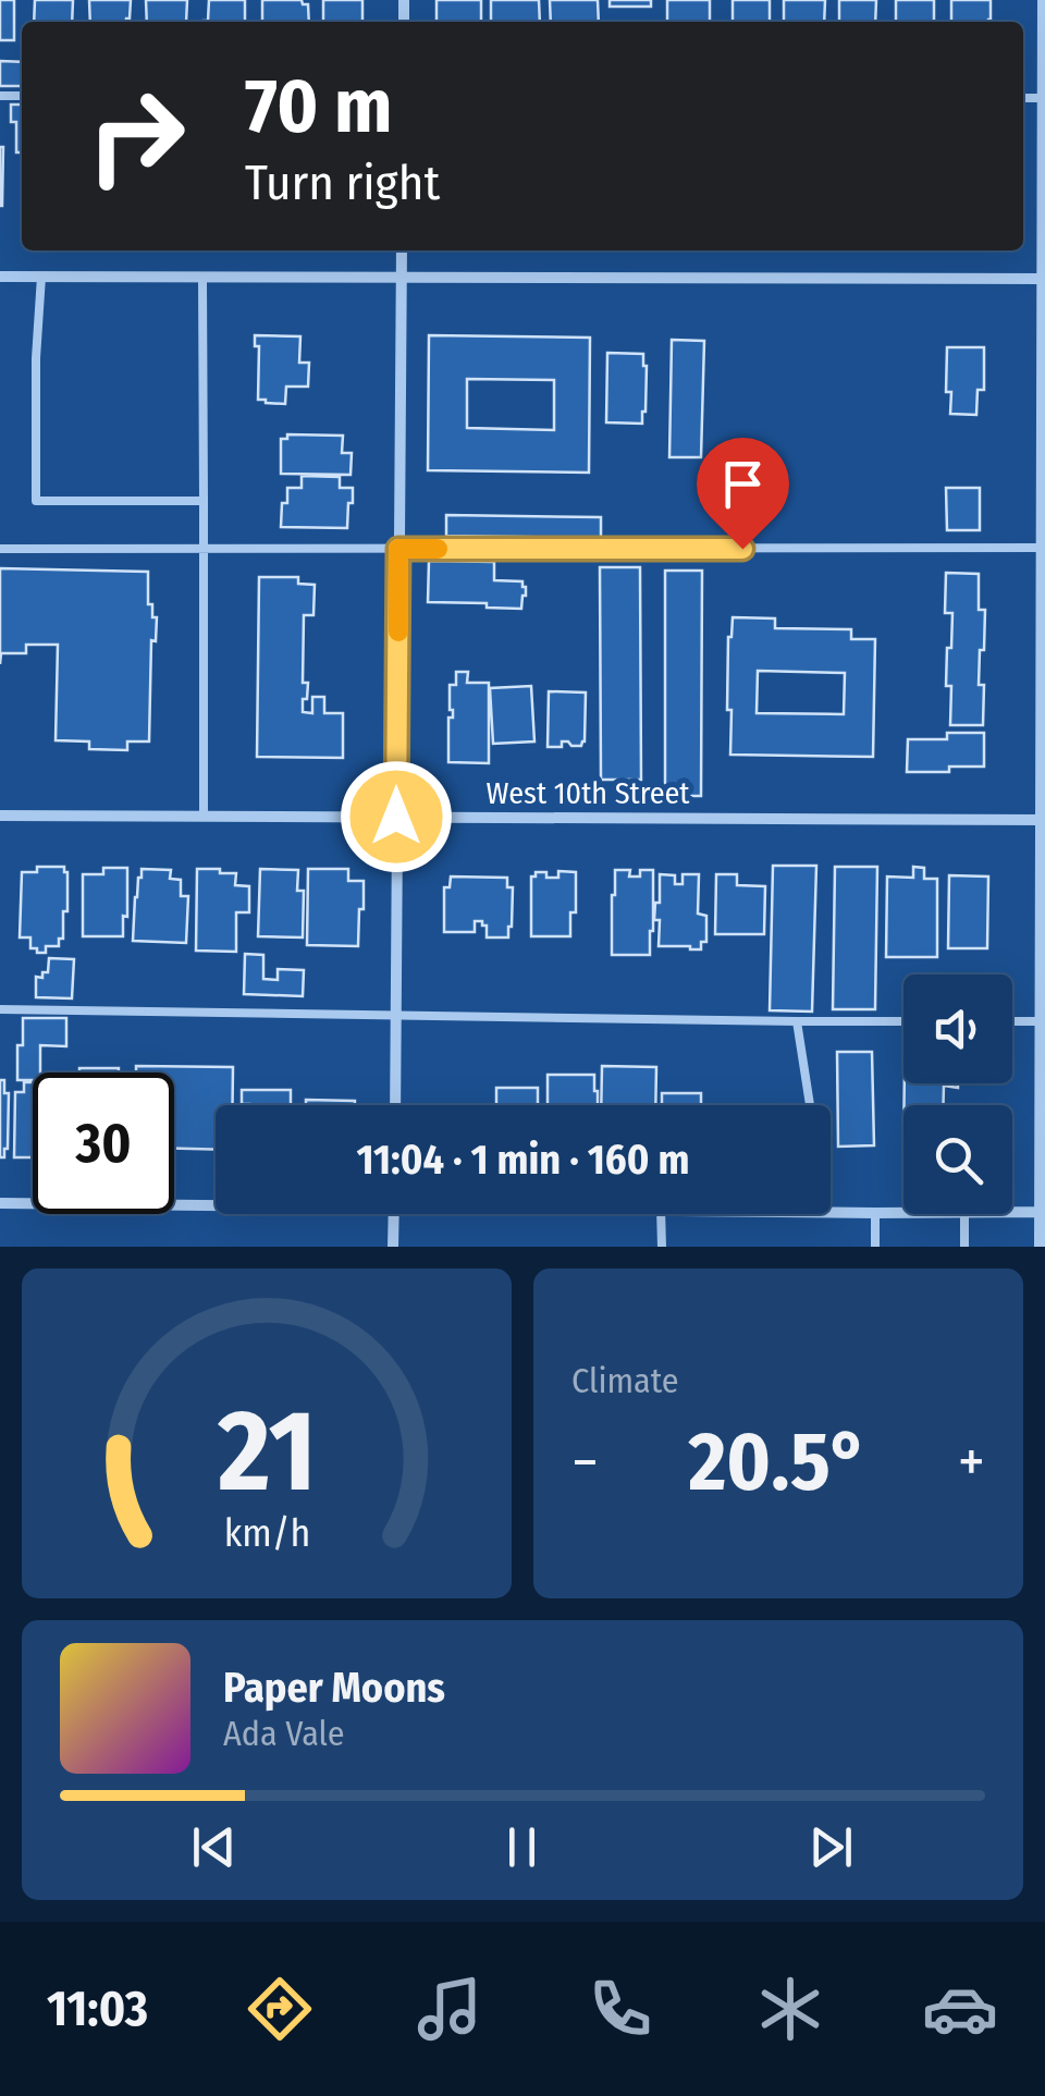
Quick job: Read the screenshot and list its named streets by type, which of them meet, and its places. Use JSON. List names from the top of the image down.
{
  "streets": {
    "street": ["West 10th Street"]
  },
  "page": {
    "turn": ["70 m", "Turn right"],
    "limit": "30",
    "trip": "11:04 · 1 min · 160 m",
    "tile": "Climate",
    "heat": ["−", "20.5°", "+"],
    "song": ["Paper Moons", "Ada Vale"],
    "tabs": "11:03",
    "gauge": ["21", "km/h"]
  }
}
